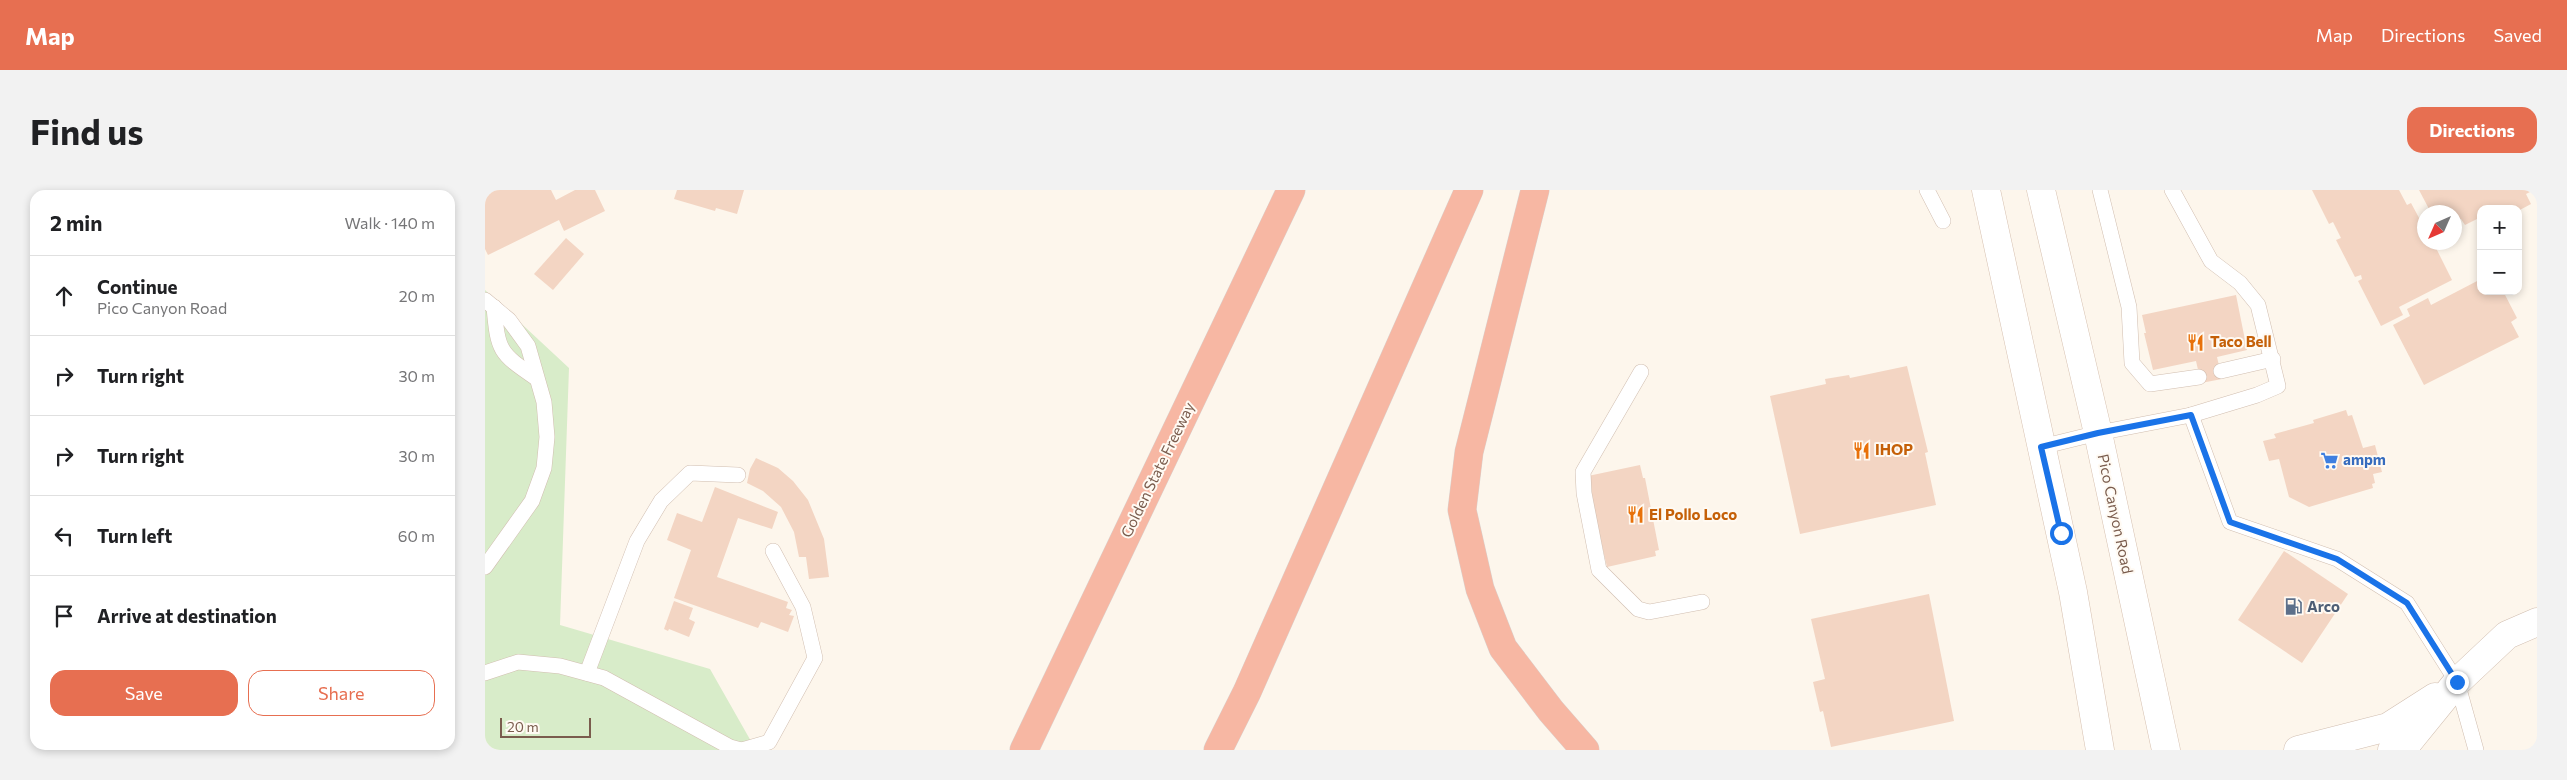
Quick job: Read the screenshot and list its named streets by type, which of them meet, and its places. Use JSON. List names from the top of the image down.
{
  "streets": {
    "highway": ["Golden State Freeway"],
    "main road": ["Pico Canyon Road"]
  },
  "places": {
    "restaurant": ["Taco Bell", "IHOP", "El Pollo Loco"],
    "supermarket": ["ampm"],
    "fuel station": ["Arco"]
  },
  "scale_bar": "20 m",
  "north": "bottom left",
  "page": {
    "header": "Map",
    "nav": ["Map", "Directions", "Saved"],
    "buttons": [
      "Directions",
      ["Save", "Share"]
    ],
    "title": "Find us",
    "heading": ["2 min", "Walk · 140 m"],
    "map_buttons": ["+", "−"],
    "list": [
      ["Continue", "Pico Canyon Road", "20 m"],
      ["Turn right", "30 m"],
      ["Turn right", "30 m"],
      ["Turn left", "60 m"],
      "Arrive at destination"
    ],
    "scale": "20 m"
  }
}
